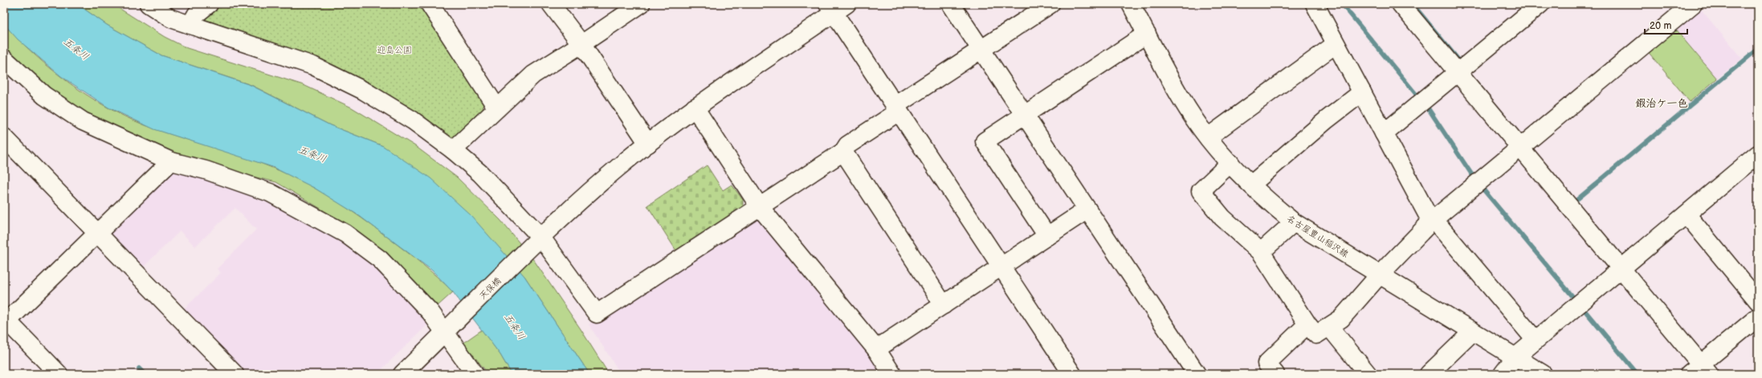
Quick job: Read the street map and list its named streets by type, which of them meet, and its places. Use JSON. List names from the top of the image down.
{
  "streets": {
    "street": ["名古屋豊山稲沢線", "天保橋"]
  },
  "districts": ["鍜治ケ一色"],
  "water": ["五条川"],
  "parks": ["迎島公園"],
  "scale_bar": "20 m"
}
